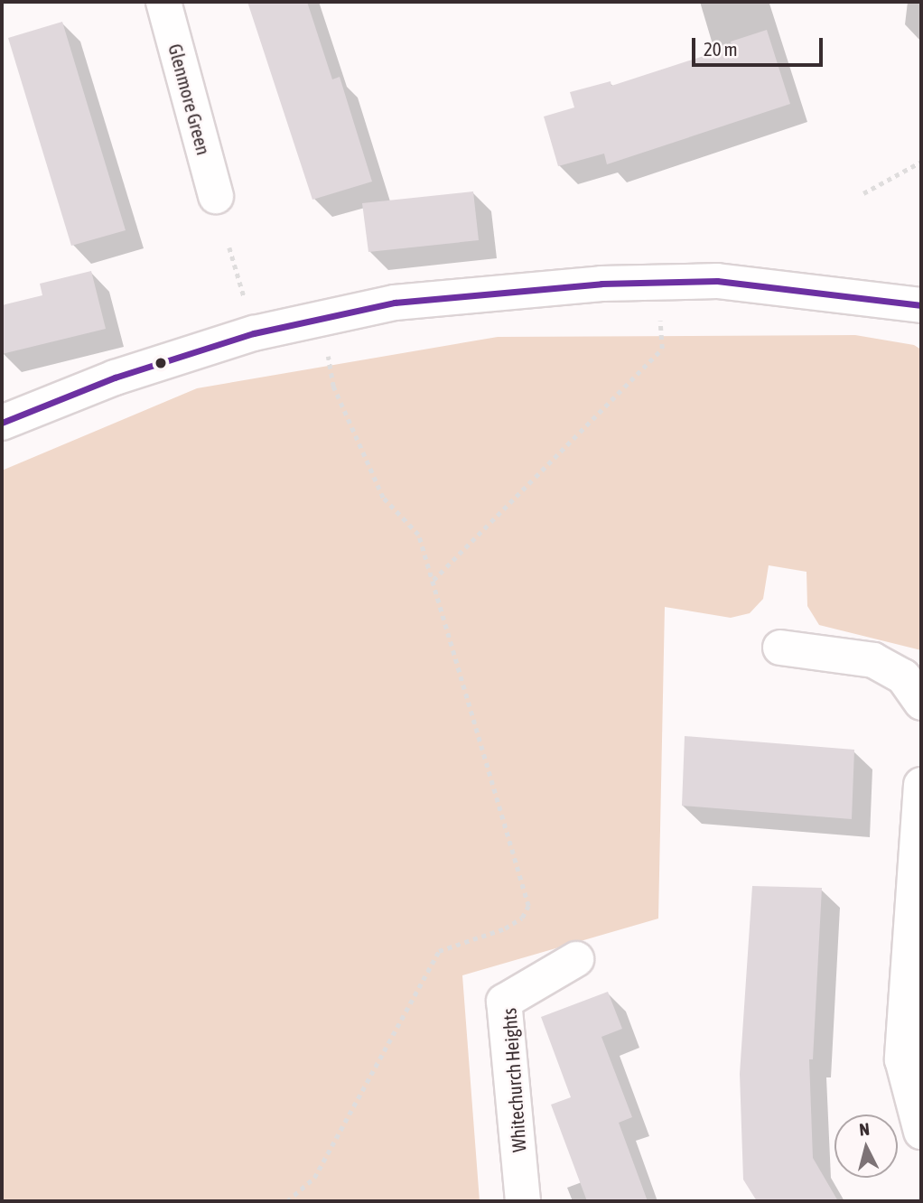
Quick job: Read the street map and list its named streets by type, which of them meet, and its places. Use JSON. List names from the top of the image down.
{
  "streets": {
    "street": ["Glenmore Green", "Whitechurch Heights"]
  },
  "scale_bar": "20 m",
  "north": "top"
}
